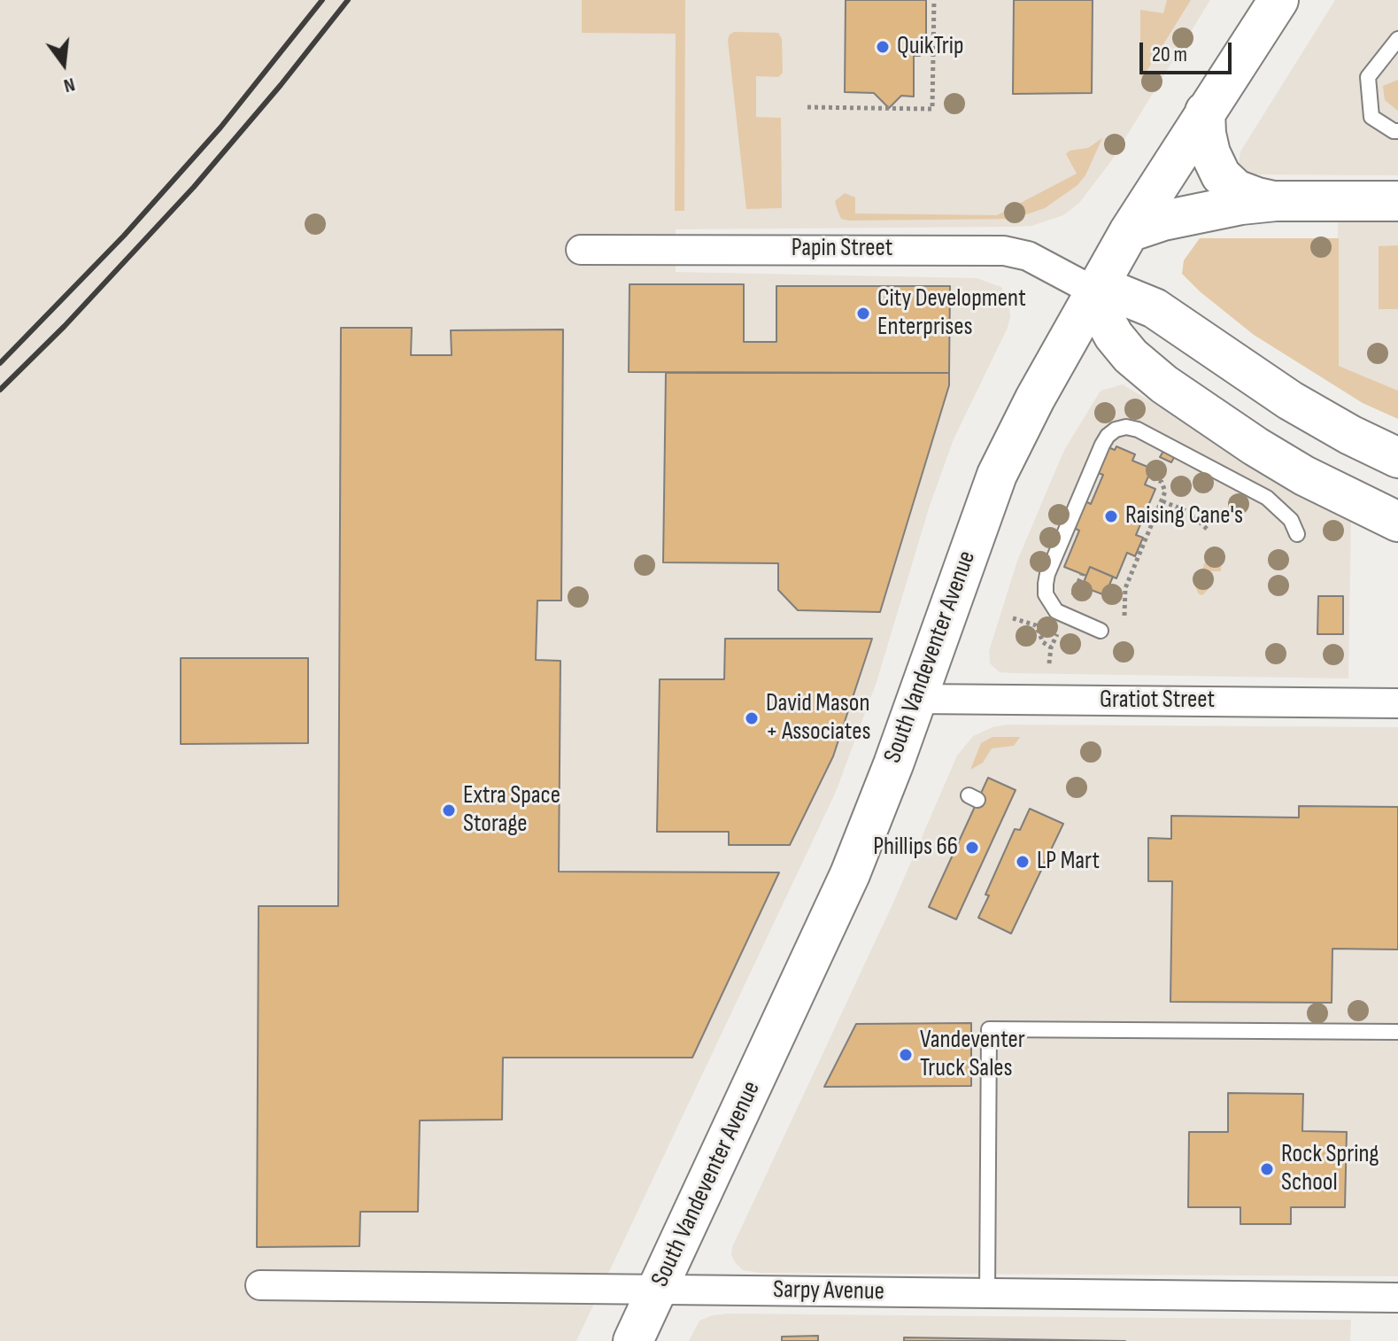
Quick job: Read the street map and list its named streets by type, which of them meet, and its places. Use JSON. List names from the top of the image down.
{
  "streets": {
    "main road": ["South Vandeventer Avenue"],
    "street": ["Papin Street", "Gratiot Street", "Sarpy Avenue"]
  },
  "crossings": [
    ["Papin Street", "South Vandeventer Avenue"],
    ["South Vandeventer Avenue", "Gratiot Street"],
    ["South Vandeventer Avenue", "Sarpy Avenue"]
  ],
  "places": [
    "QuikTrip",
    "City Development Enterprises",
    "Raising Cane's",
    "David Mason + Associates",
    "Extra Space Storage",
    "Phillips 66",
    "LP Mart",
    "Vandeventer Truck Sales",
    "Rock Spring School"
  ],
  "scale_bar": "20 m",
  "north": "bottom"
}
